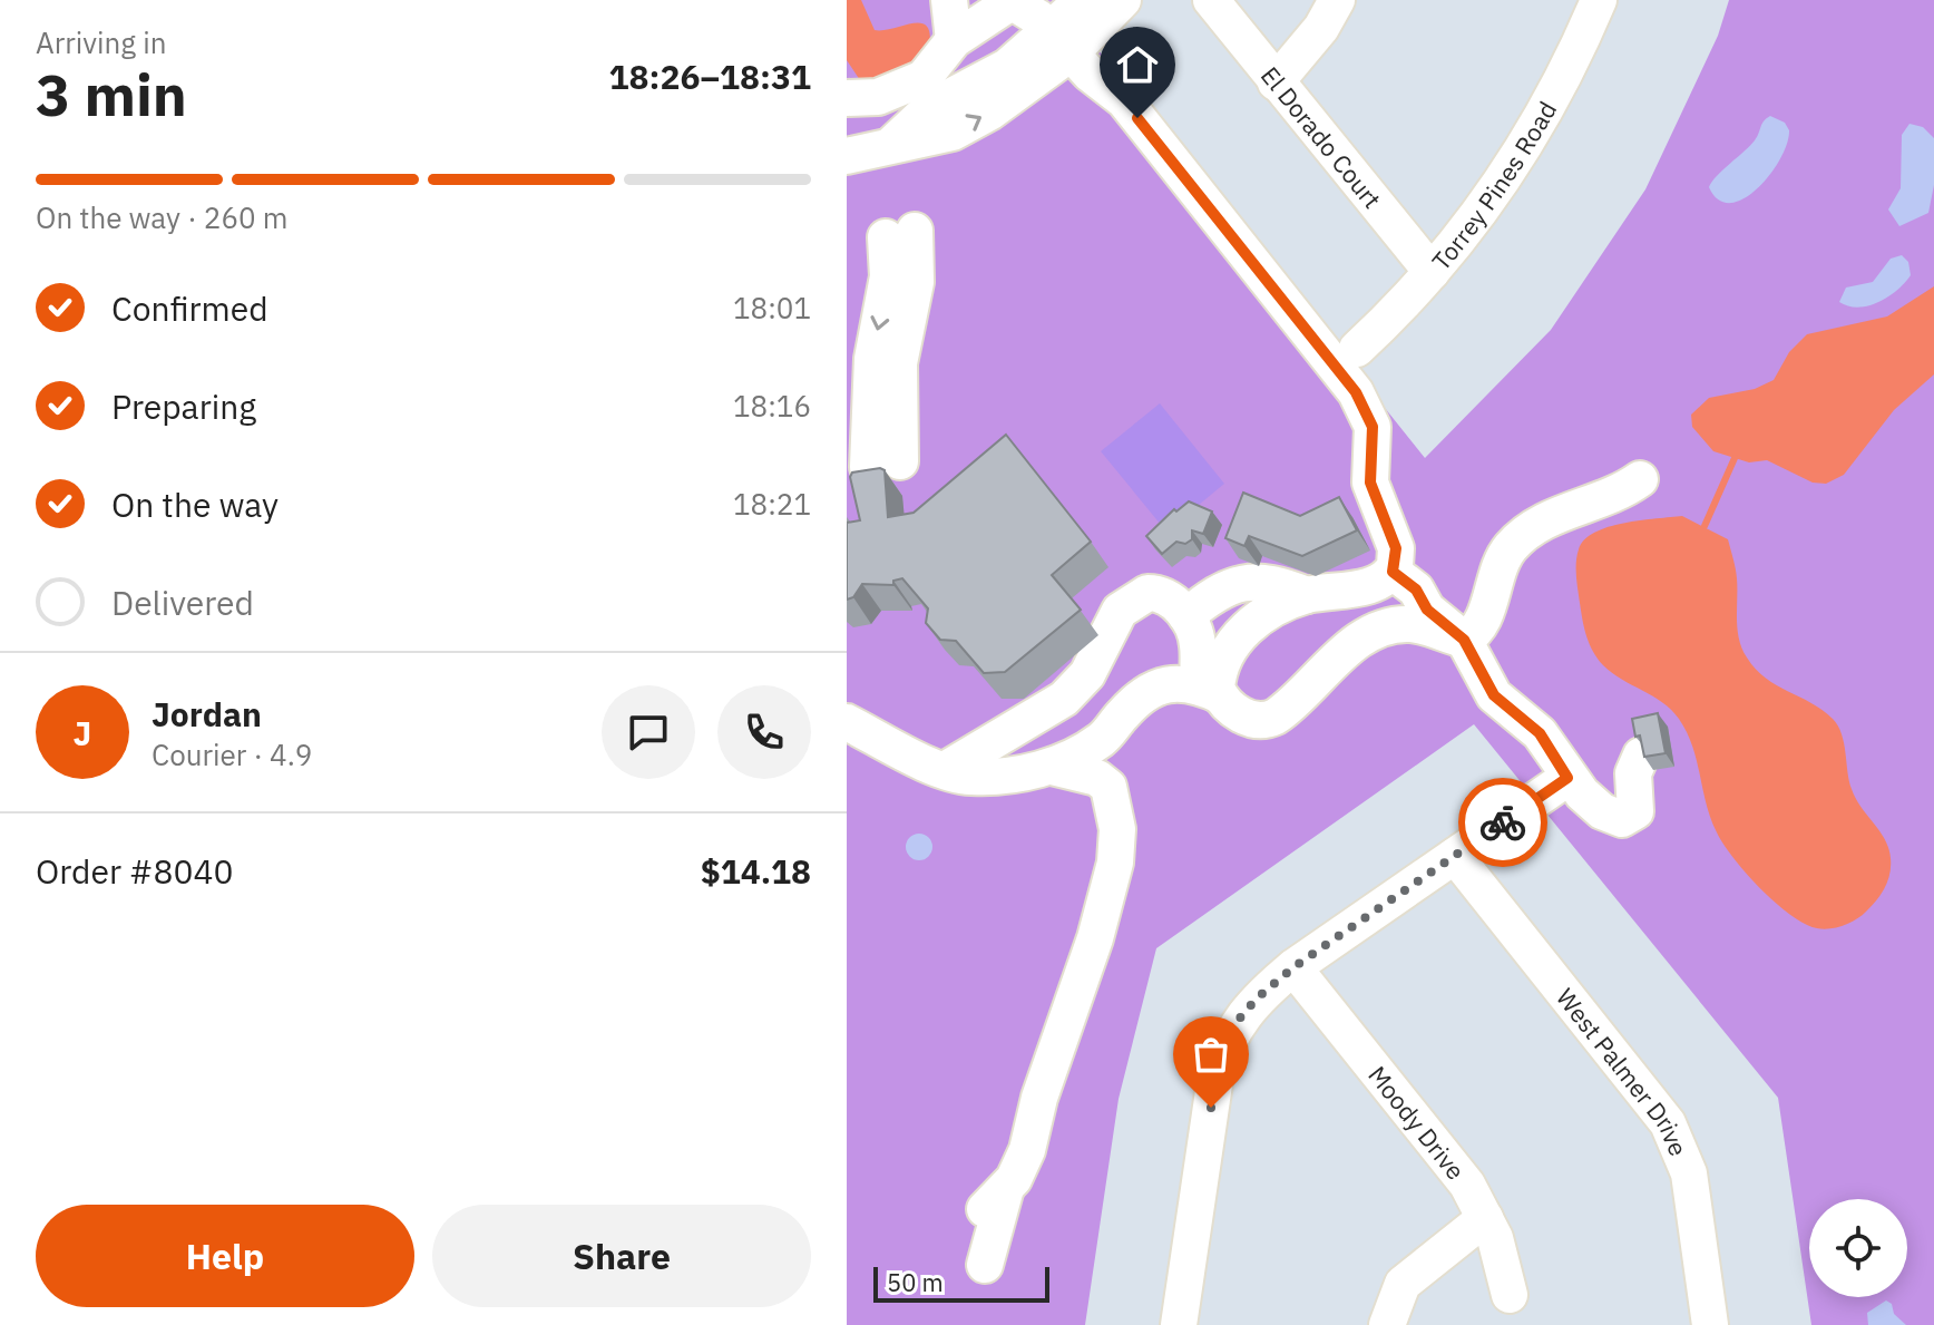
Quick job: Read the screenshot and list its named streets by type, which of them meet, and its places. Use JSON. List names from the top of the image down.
{
  "streets": {
    "street": [
      "El Dorado Court",
      "Torrey Pines Road",
      "West Palmer Drive",
      "Moody Drive"
    ]
  },
  "crossings": [
    ["El Dorado Court", "Torrey Pines Road"]
  ],
  "scale_bar": "50 m",
  "page": {
    "heading": ["3 min", "Arriving in", "18:26–18:31"],
    "panel": [
      "Jordan",
      "Courier · 4.9",
      "Order #8040",
      "$14.18"
    ],
    "bar": "On the way · 260 m",
    "list": [
      ["Confirmed", "18:01"],
      ["Preparing", "18:16"],
      ["On the way", "18:21"],
      "Delivered"
    ],
    "round": "J",
    "buttons": ["Help", "Share"],
    "scale": "50 m"
  }
}
